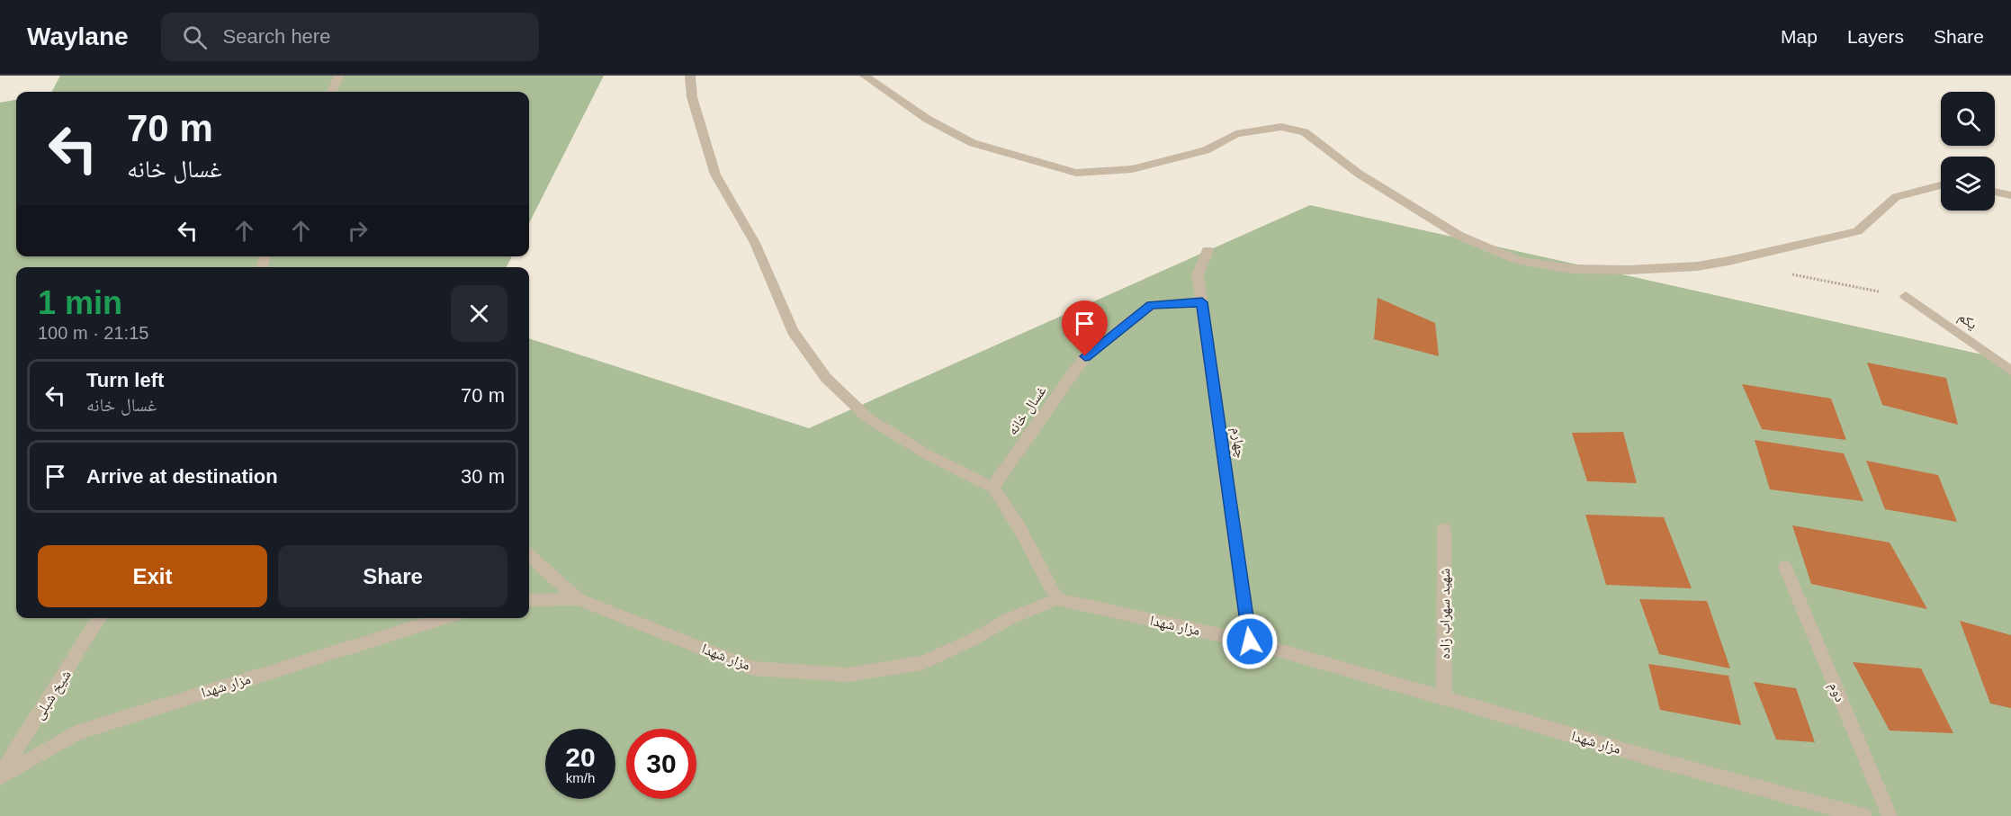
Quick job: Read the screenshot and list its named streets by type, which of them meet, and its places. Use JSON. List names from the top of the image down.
{
  "streets": {
    "street": [
      "یکم",
      "غسال خانه",
      "چهارم",
      "شهید سهراب زاده",
      "مزار شهدا",
      "دوم",
      "شیخ شبلی"
    ]
  },
  "crossings": [
    ["غسال خانه", "چهارم"],
    ["چهارم", "مزار شهدا"],
    ["شهید سهراب زاده", "مزار شهدا"],
    ["مزار شهدا", "شیخ شبلی"]
  ],
  "page": {
    "header": "Waylane",
    "search": "Search here",
    "nav": ["Map", "Layers", "Share"],
    "turn": ["70 m", "غسال خانه"],
    "heading": ["1 min", "100 m · 21:15"],
    "list": [
      {
        "name": "Turn left",
        "note": "غسال خانه",
        "value": "70 m"
      },
      {
        "name": "Arrive at destination",
        "value": "30 m"
      }
    ],
    "buttons": ["Exit", "Share"],
    "speed": "20 km/h",
    "limit": "30"
  }
}
